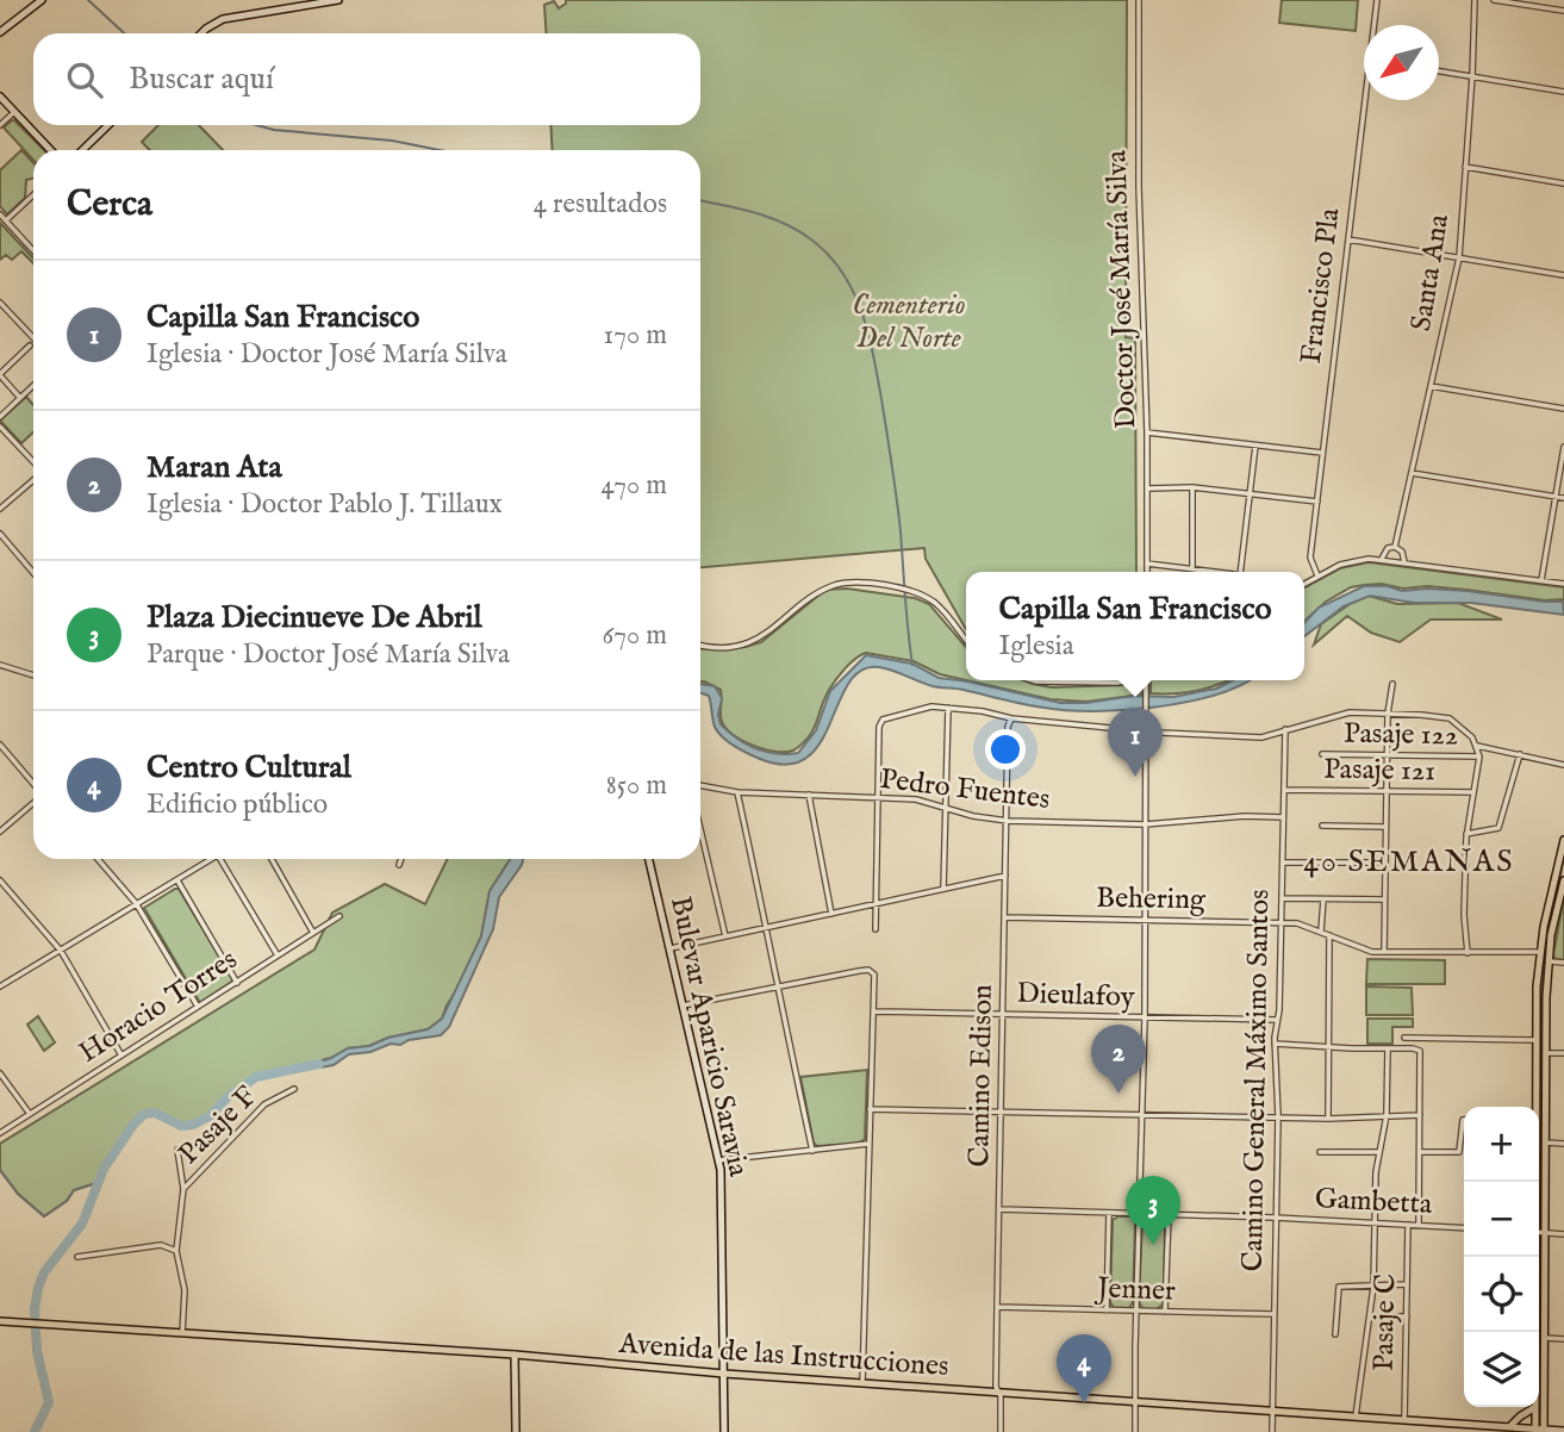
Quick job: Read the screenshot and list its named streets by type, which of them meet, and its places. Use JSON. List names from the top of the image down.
{
  "streets": {
    "main road": ["Avenida de las Instrucciones"],
    "street": [
      "Santa Ana",
      "Francisco Pla",
      "Doctor José María Silva",
      "Pasaje 122",
      "Pasaje 121",
      "Pedro Fuentes",
      "Behering",
      "Dieulafoy",
      "Horacio Torres",
      "Bulevar Aparicio Saravia",
      "Camino Edison",
      "Camino General Máximo Santos",
      "Pasaje F",
      "Gambetta",
      "Jenner",
      "Pasaje C"
    ]
  },
  "crossings": [
    ["Pasaje 121", "Camino General Máximo Santos"],
    ["Pedro Fuentes", "Camino Edison"],
    ["Pedro Fuentes", "Camino General Máximo Santos"],
    ["Behering", "Camino Edison"],
    ["Behering", "Camino General Máximo Santos"],
    ["Dieulafoy", "Camino Edison"],
    ["Dieulafoy", "Camino General Máximo Santos"],
    ["Bulevar Aparicio Saravia", "Avenida de las Instrucciones"],
    ["Camino Edison", "Gambetta"],
    ["Camino Edison", "Jenner"],
    ["Camino Edison", "Avenida de las Instrucciones"],
    ["Camino General Máximo Santos", "Gambetta"],
    ["Camino General Máximo Santos", "Jenner"],
    ["Camino General Máximo Santos", "Avenida de las Instrucciones"],
    ["Pasaje F", "Avenida de las Instrucciones"],
    ["Gambetta", "Pasaje C"],
    ["Pasaje C", "Avenida de las Instrucciones"]
  ],
  "districts": ["40 SEMANAS"],
  "parks": ["Cementerio Del Norte"],
  "north": "bottom left",
  "page": {
    "search": "Buscar aquí",
    "heading": ["Cerca", "4 resultados"],
    "list": [
      {
        "mark": "1",
        "name": "Capilla San Francisco",
        "note": "Iglesia · Doctor José María Silva",
        "value": "170 m"
      },
      {
        "mark": "2",
        "name": "Maran Ata",
        "note": "Iglesia · Doctor Pablo J. Tillaux",
        "value": "470 m"
      },
      {
        "mark": "3",
        "name": "Plaza Diecinueve De Abril",
        "note": "Parque · Doctor José María Silva",
        "value": "670 m"
      },
      {
        "mark": "4",
        "name": "Centro Cultural",
        "note": "Edificio público",
        "value": "850 m"
      }
    ],
    "popup": ["Capilla San Francisco", "Iglesia"],
    "pins": [
      "1",
      "2",
      "3",
      "4"
    ],
    "map_buttons": ["+", "−"]
  }
}
